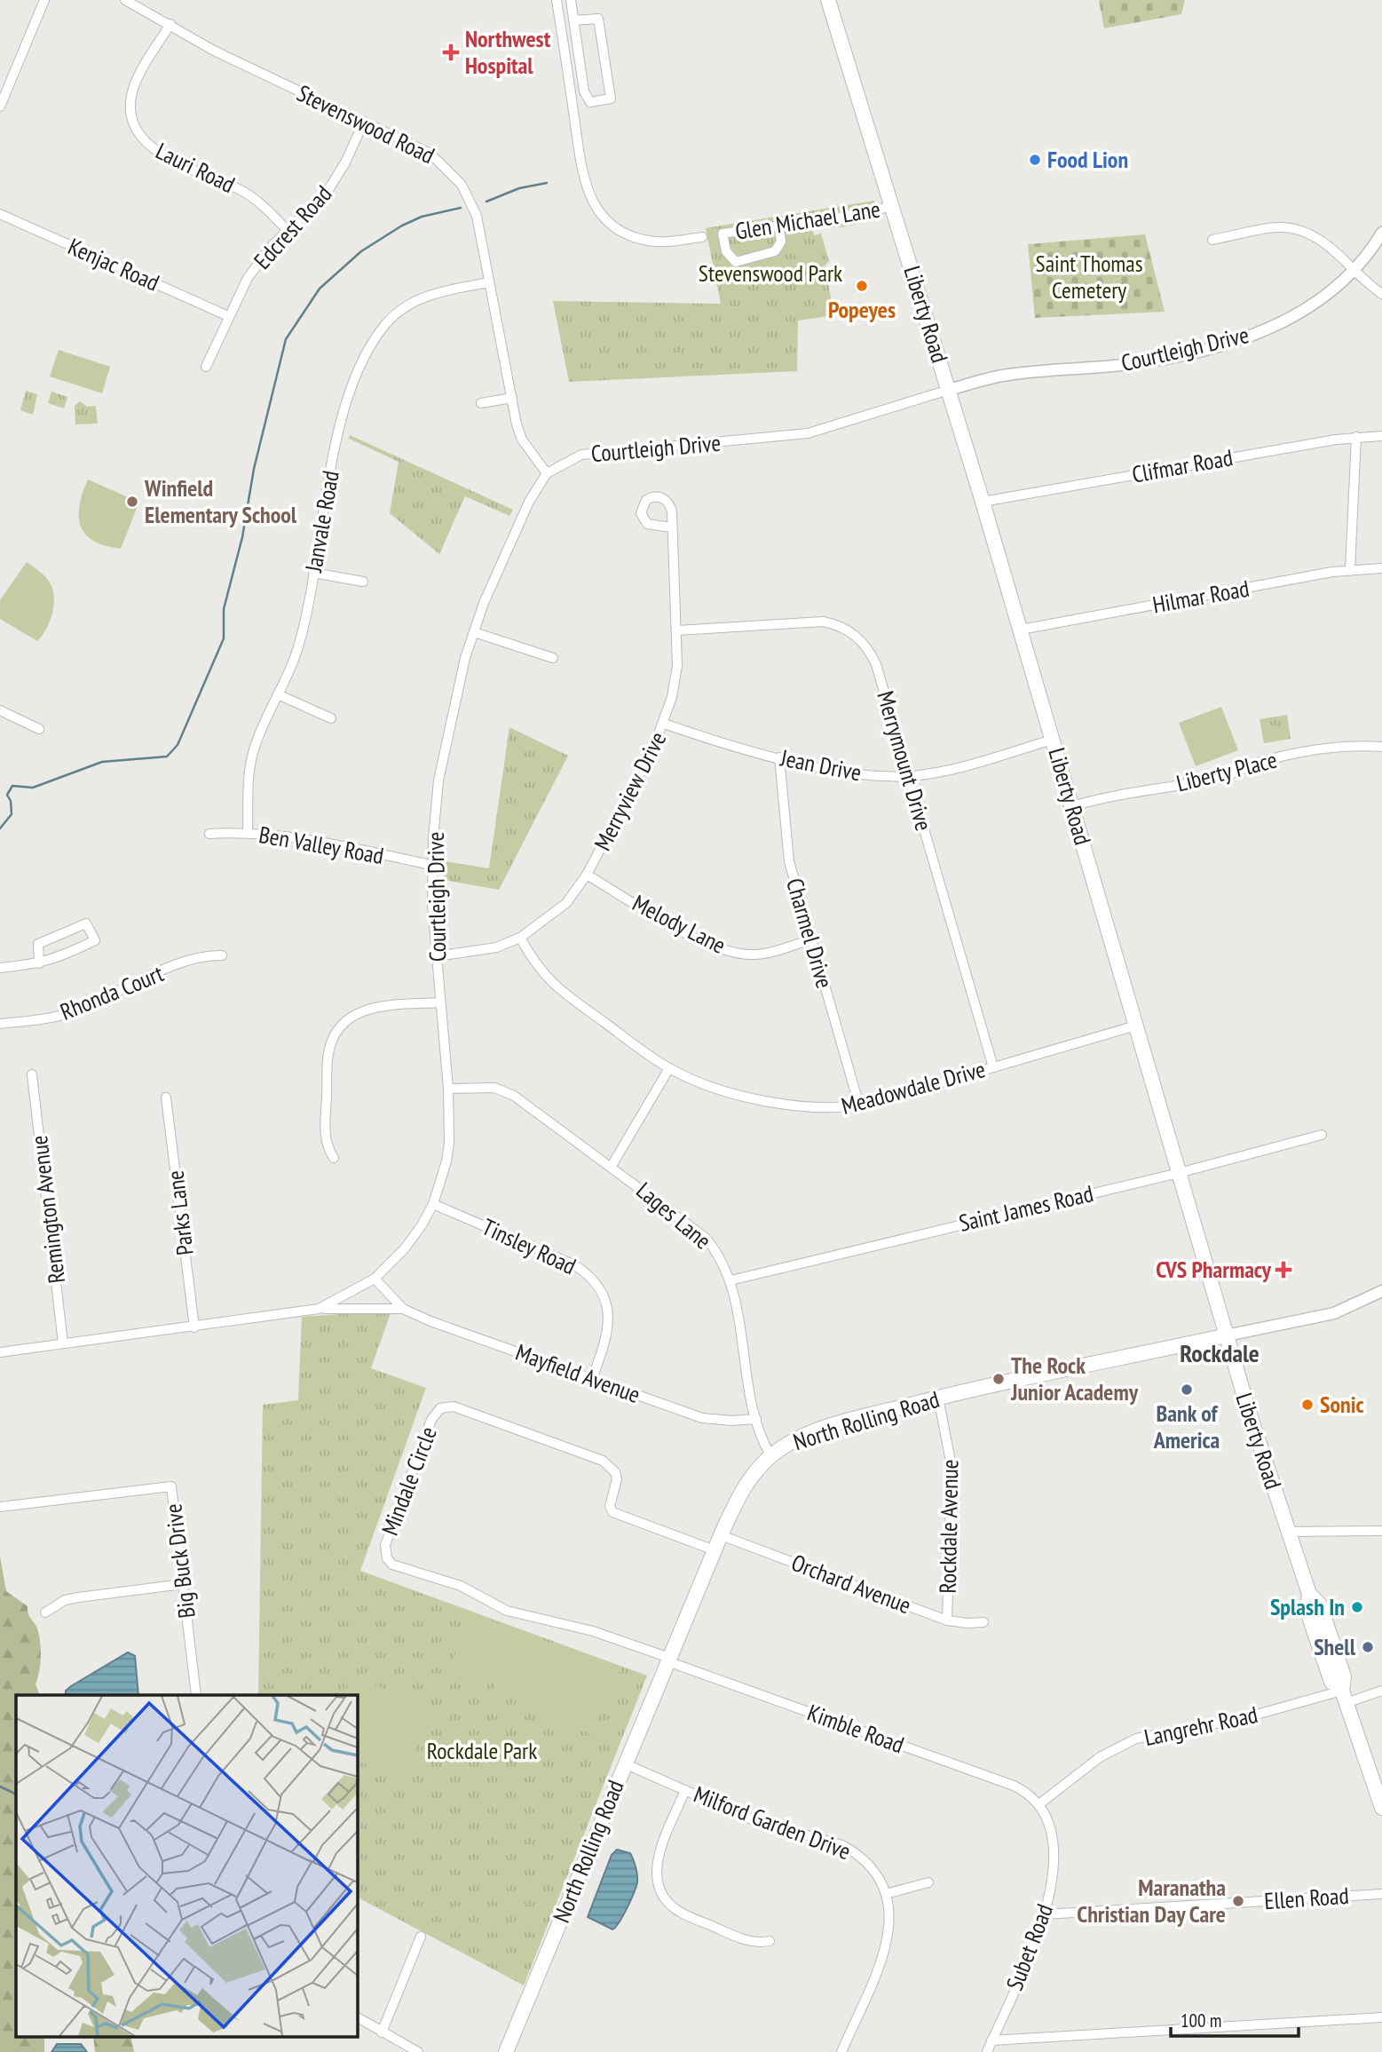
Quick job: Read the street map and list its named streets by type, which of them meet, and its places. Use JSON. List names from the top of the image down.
{
  "streets": {
    "main road": ["Liberty Road", "North Rolling Road"],
    "street": [
      "Stevenswood Road",
      "Lauri Road",
      "Glen Michael Lane",
      "Edcrest Road",
      "Kenjac Road",
      "Courtleigh Drive",
      "Clifmar Road",
      "Janvale Road",
      "Hilmar Road",
      "Merrymount Drive",
      "Jean Drive",
      "Liberty Place",
      "Merryview Drive",
      "Ben Valley Road",
      "Melody Lane",
      "Charmel Drive",
      "Rhonda Court",
      "Meadowdale Drive",
      "Saint James Road",
      "Remington Avenue",
      "Parks Lane",
      "Lages Lane",
      "Tinsley Road",
      "Mayfield Avenue",
      "Mindale Circle",
      "Rockdale Avenue",
      "Big Buck Drive",
      "Orchard Avenue",
      "Langrehr Road",
      "Kimble Road",
      "Milford Garden Drive",
      "Ellen Road",
      "Subet Road"
    ]
  },
  "crossings": [
    ["Stevenswood Road", "Lauri Road"],
    ["Stevenswood Road", "Edcrest Road"],
    ["Stevenswood Road", "Courtleigh Drive"],
    ["Stevenswood Road", "Janvale Road"],
    ["Lauri Road", "Edcrest Road"],
    ["Glen Michael Lane", "Liberty Road"],
    ["Edcrest Road", "Kenjac Road"],
    ["Liberty Road", "Courtleigh Drive"],
    ["Liberty Road", "Clifmar Road"],
    ["Liberty Road", "Hilmar Road"],
    ["Liberty Road", "Jean Drive"],
    ["Liberty Road", "Liberty Place"],
    ["Liberty Road", "Meadowdale Drive"],
    ["Liberty Road", "Saint James Road"],
    ["Liberty Road", "North Rolling Road"],
    ["Liberty Road", "Langrehr Road"],
    ["Courtleigh Drive", "Merryview Drive"],
    ["Courtleigh Drive", "Ben Valley Road"],
    ["Courtleigh Drive", "Lages Lane"],
    ["Courtleigh Drive", "Tinsley Road"],
    ["Courtleigh Drive", "Mayfield Avenue"],
    ["Janvale Road", "Ben Valley Road"],
    ["Merrymount Drive", "Jean Drive"],
    ["Merrymount Drive", "Merryview Drive"],
    ["Merrymount Drive", "Meadowdale Drive"],
    ["Jean Drive", "Merryview Drive"],
    ["Jean Drive", "Charmel Drive"],
    ["Merryview Drive", "Melody Lane"],
    ["Merryview Drive", "Meadowdale Drive"],
    ["Melody Lane", "Charmel Drive"],
    ["Charmel Drive", "Meadowdale Drive"],
    ["Saint James Road", "Lages Lane"],
    ["Remington Avenue", "Mayfield Avenue"],
    ["Parks Lane", "Mayfield Avenue"],
    ["Lages Lane", "Mayfield Avenue"],
    ["Lages Lane", "North Rolling Road"],
    ["Tinsley Road", "Mayfield Avenue"],
    ["North Rolling Road", "Mindale Circle"],
    ["North Rolling Road", "Rockdale Avenue"],
    ["North Rolling Road", "Orchard Avenue"],
    ["North Rolling Road", "Kimble Road"],
    ["North Rolling Road", "Milford Garden Drive"],
    ["Mindale Circle", "Kimble Road"],
    ["Rockdale Avenue", "Orchard Avenue"],
    ["Langrehr Road", "Kimble Road"],
    ["Langrehr Road", "Subet Road"],
    ["Kimble Road", "Subet Road"],
    ["Ellen Road", "Subet Road"]
  ],
  "districts": ["Rockdale"],
  "parks": ["Saint Thomas Cemetery", "Stevenswood Park", "Rockdale Park"],
  "places": {
    "health": ["Northwest Hospital", "CVS Pharmacy"],
    "other": [
      "Food Lion",
      "Popeyes",
      "Winfield Elementary School",
      "The Rock Junior Academy",
      "Bank of America",
      "Sonic",
      "Splash In",
      "Shell",
      "Maranatha Christian Day Care"
    ]
  },
  "scale_bar": "100 m"
}
